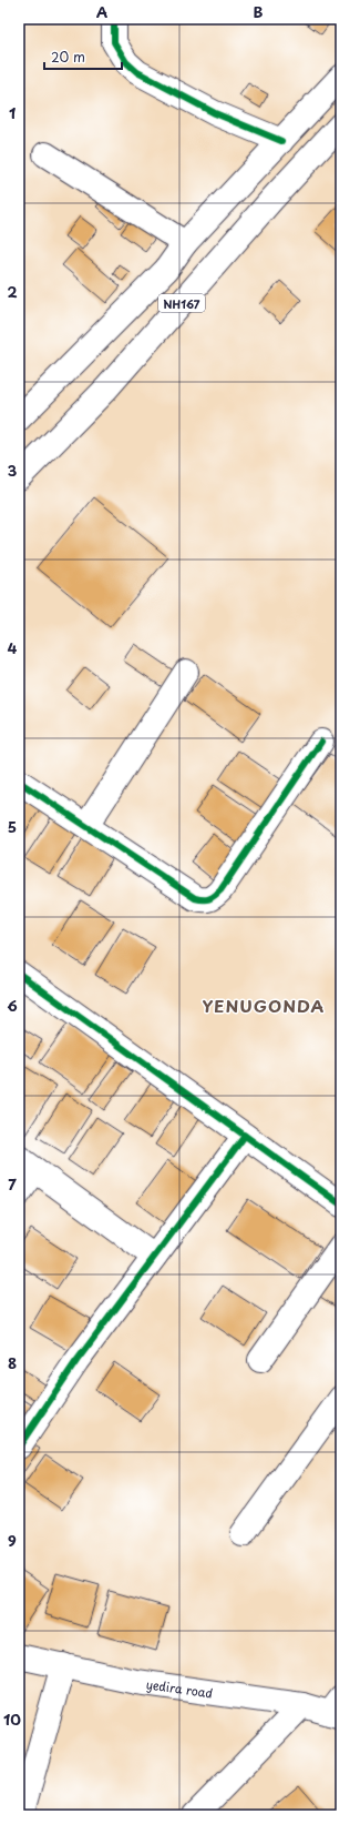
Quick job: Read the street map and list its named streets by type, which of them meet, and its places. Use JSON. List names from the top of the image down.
{
  "streets": {
    "main road": ["NH167", "yedira road"]
  },
  "districts": ["YENUGONDA"],
  "scale_bar": "20 m",
  "grid": {
    "columns": ["A", "B"],
    "rows": [
      "1",
      "2",
      "3",
      "4",
      "5",
      "6",
      "7",
      "8",
      "9",
      "10"
    ]
  }
}
